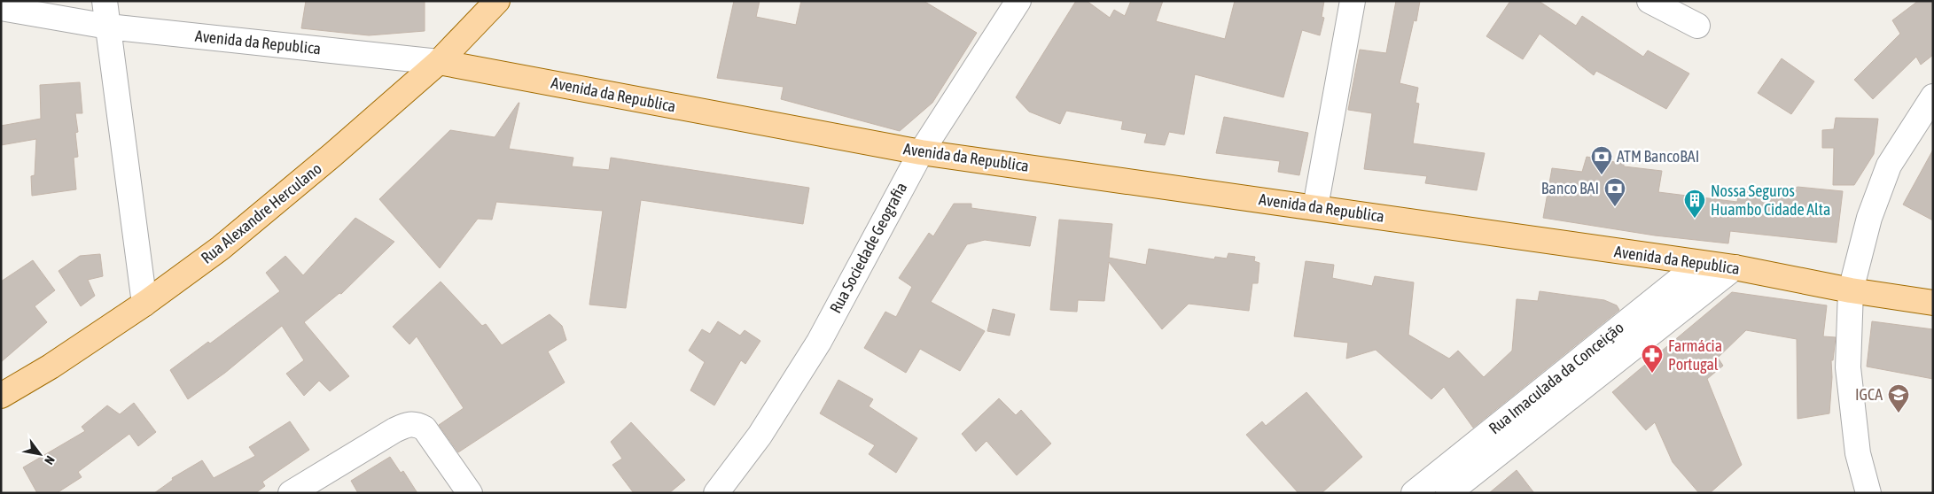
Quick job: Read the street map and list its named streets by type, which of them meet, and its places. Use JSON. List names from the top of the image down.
{
  "streets": {
    "main road": ["Avenida da Republica", "Rua Alexandre Herculano"],
    "street": ["Rua Sociedade Geografia", "Rua Imaculada da Conceição"]
  },
  "crossings": [
    ["Avenida da Republica", "Rua Alexandre Herculano"],
    ["Avenida da Republica", "Rua Sociedade Geografia"],
    ["Avenida da Republica", "Rua Imaculada da Conceição"]
  ],
  "places": {
    "bank": ["ATM BancoBAI", "Banco BAI"],
    "building": ["Nossa Seguros Huambo Cidade Alta"],
    "pharmacy": ["Farmácia Portugal"],
    "school or university": ["IGCA"]
  },
  "north": "bottom right"
}
